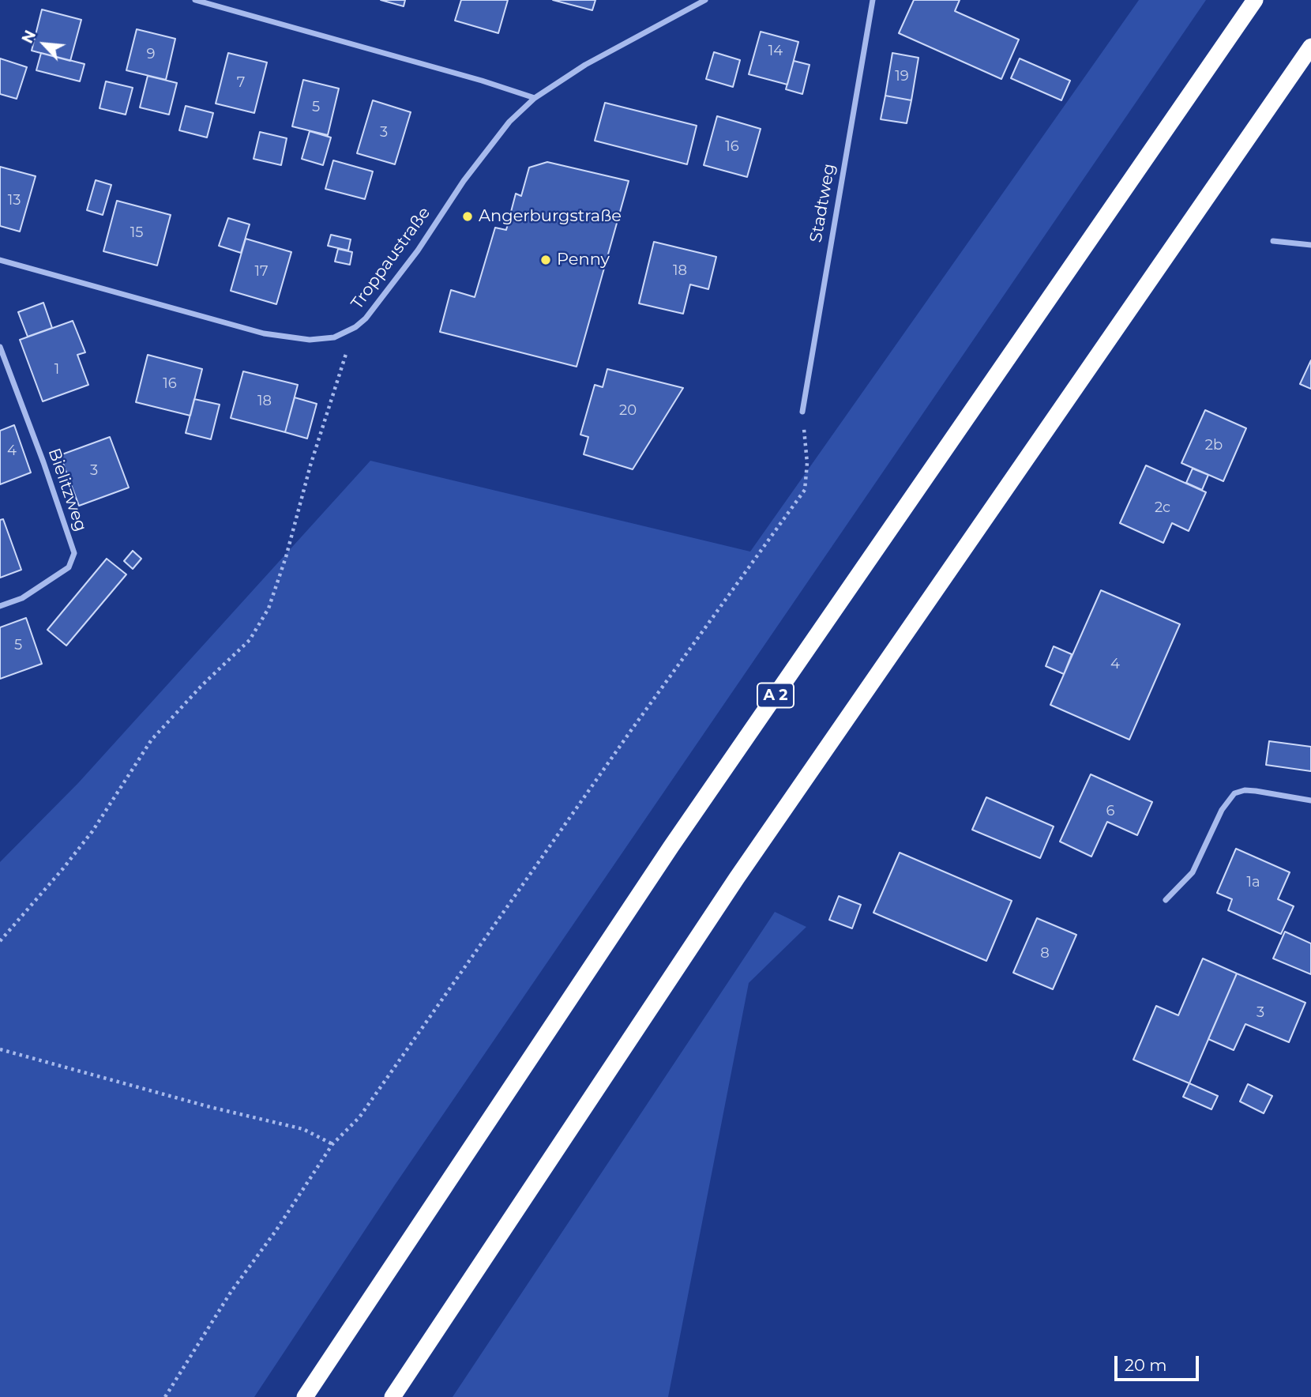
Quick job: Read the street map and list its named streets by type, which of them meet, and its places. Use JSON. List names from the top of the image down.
{
  "streets": {
    "highway": ["A 2"],
    "street": ["Stadtweg", "Troppaustraße", "Bielitzweg"]
  },
  "places": ["Angerburgstraße", "Penny"],
  "house_numbers": [
    "14",
    "9",
    "19",
    "7",
    "5",
    "3",
    "16",
    "13",
    "15",
    "18",
    "17",
    "1",
    "16",
    "18",
    "20",
    "2b",
    "4",
    "3",
    "2c",
    "5",
    "4",
    "6",
    "1a",
    "8",
    "3"
  ],
  "scale_bar": "20 m",
  "north": "top left"
}
